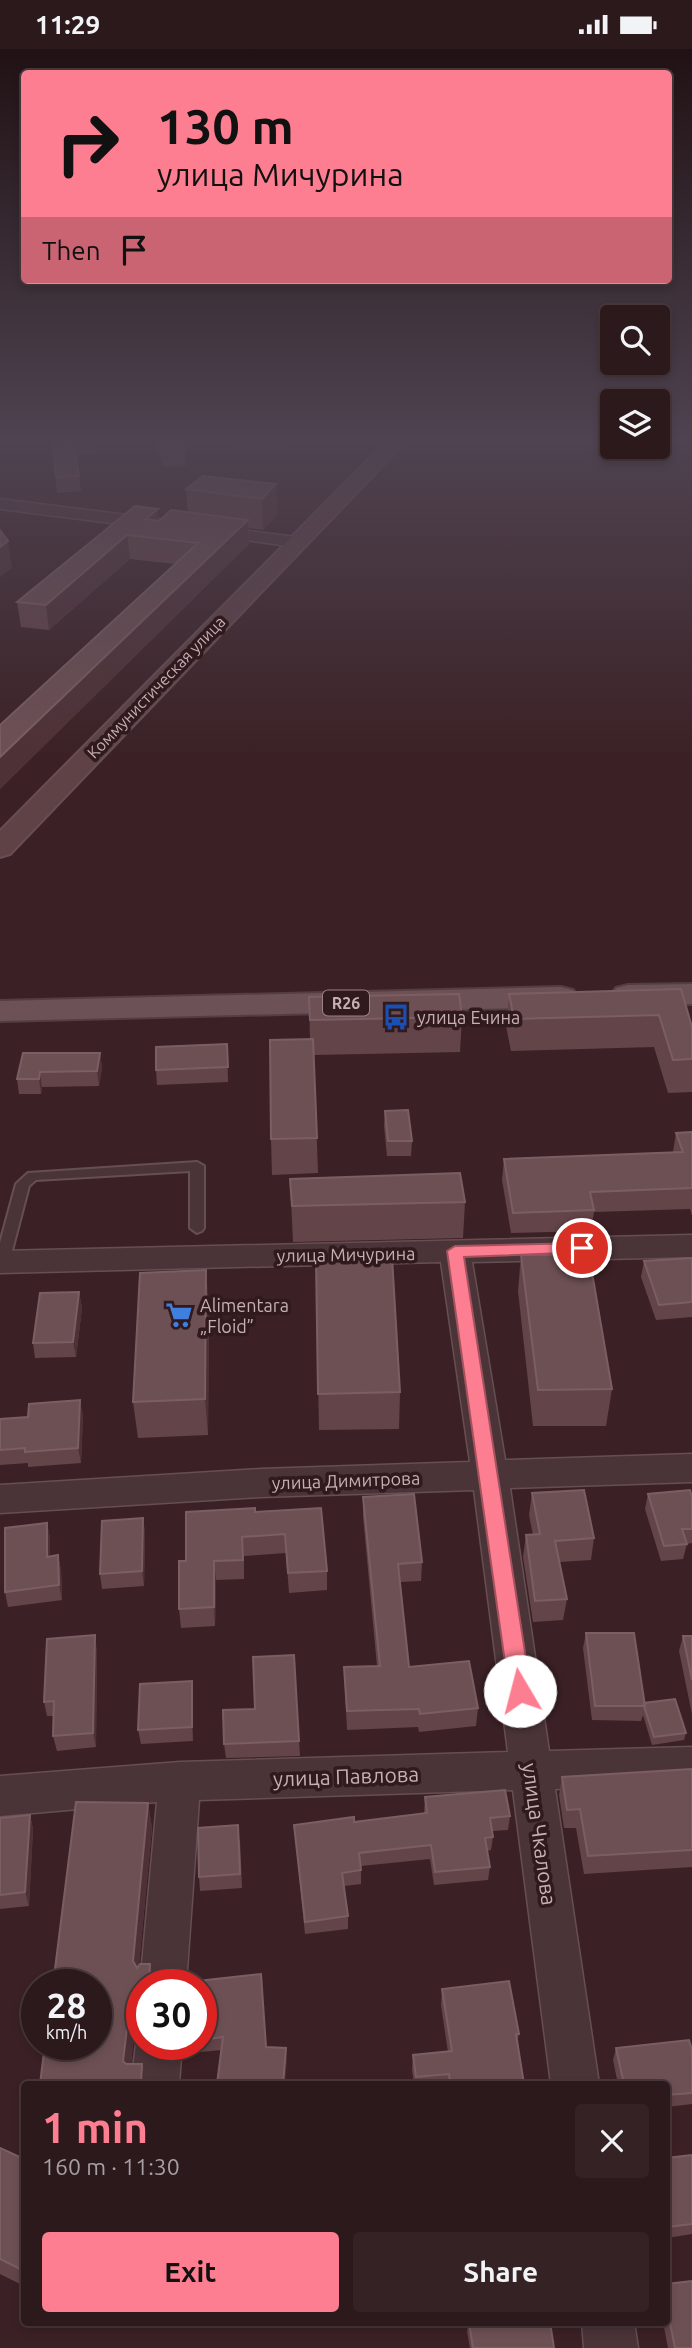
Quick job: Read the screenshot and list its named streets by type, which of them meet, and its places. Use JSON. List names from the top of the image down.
{
  "streets": {
    "main road": ["Коммунистическая улица", "R26"],
    "street": [
      "улица Мичурина",
      "улица Димитрова",
      "улица Павлова",
      "улица Чкалова"
    ]
  },
  "crossings": [
    ["улица Мичурина", "улица Чкалова"],
    ["улица Димитрова", "улица Чкалова"],
    ["улица Павлова", "улица Чкалова"]
  ],
  "places": {
    "bus stop": ["улица Ечина"],
    "supermarket": ["Alimentara „Floid”"]
  },
  "page": {
    "status": "11:29",
    "turn": ["130 m", "улица Мичурина"],
    "then": "Then",
    "speed": "28 km/h",
    "limit": "30",
    "heading": ["1 min", "160 m · 11:30"],
    "buttons": ["Exit", "Share"]
  }
}
